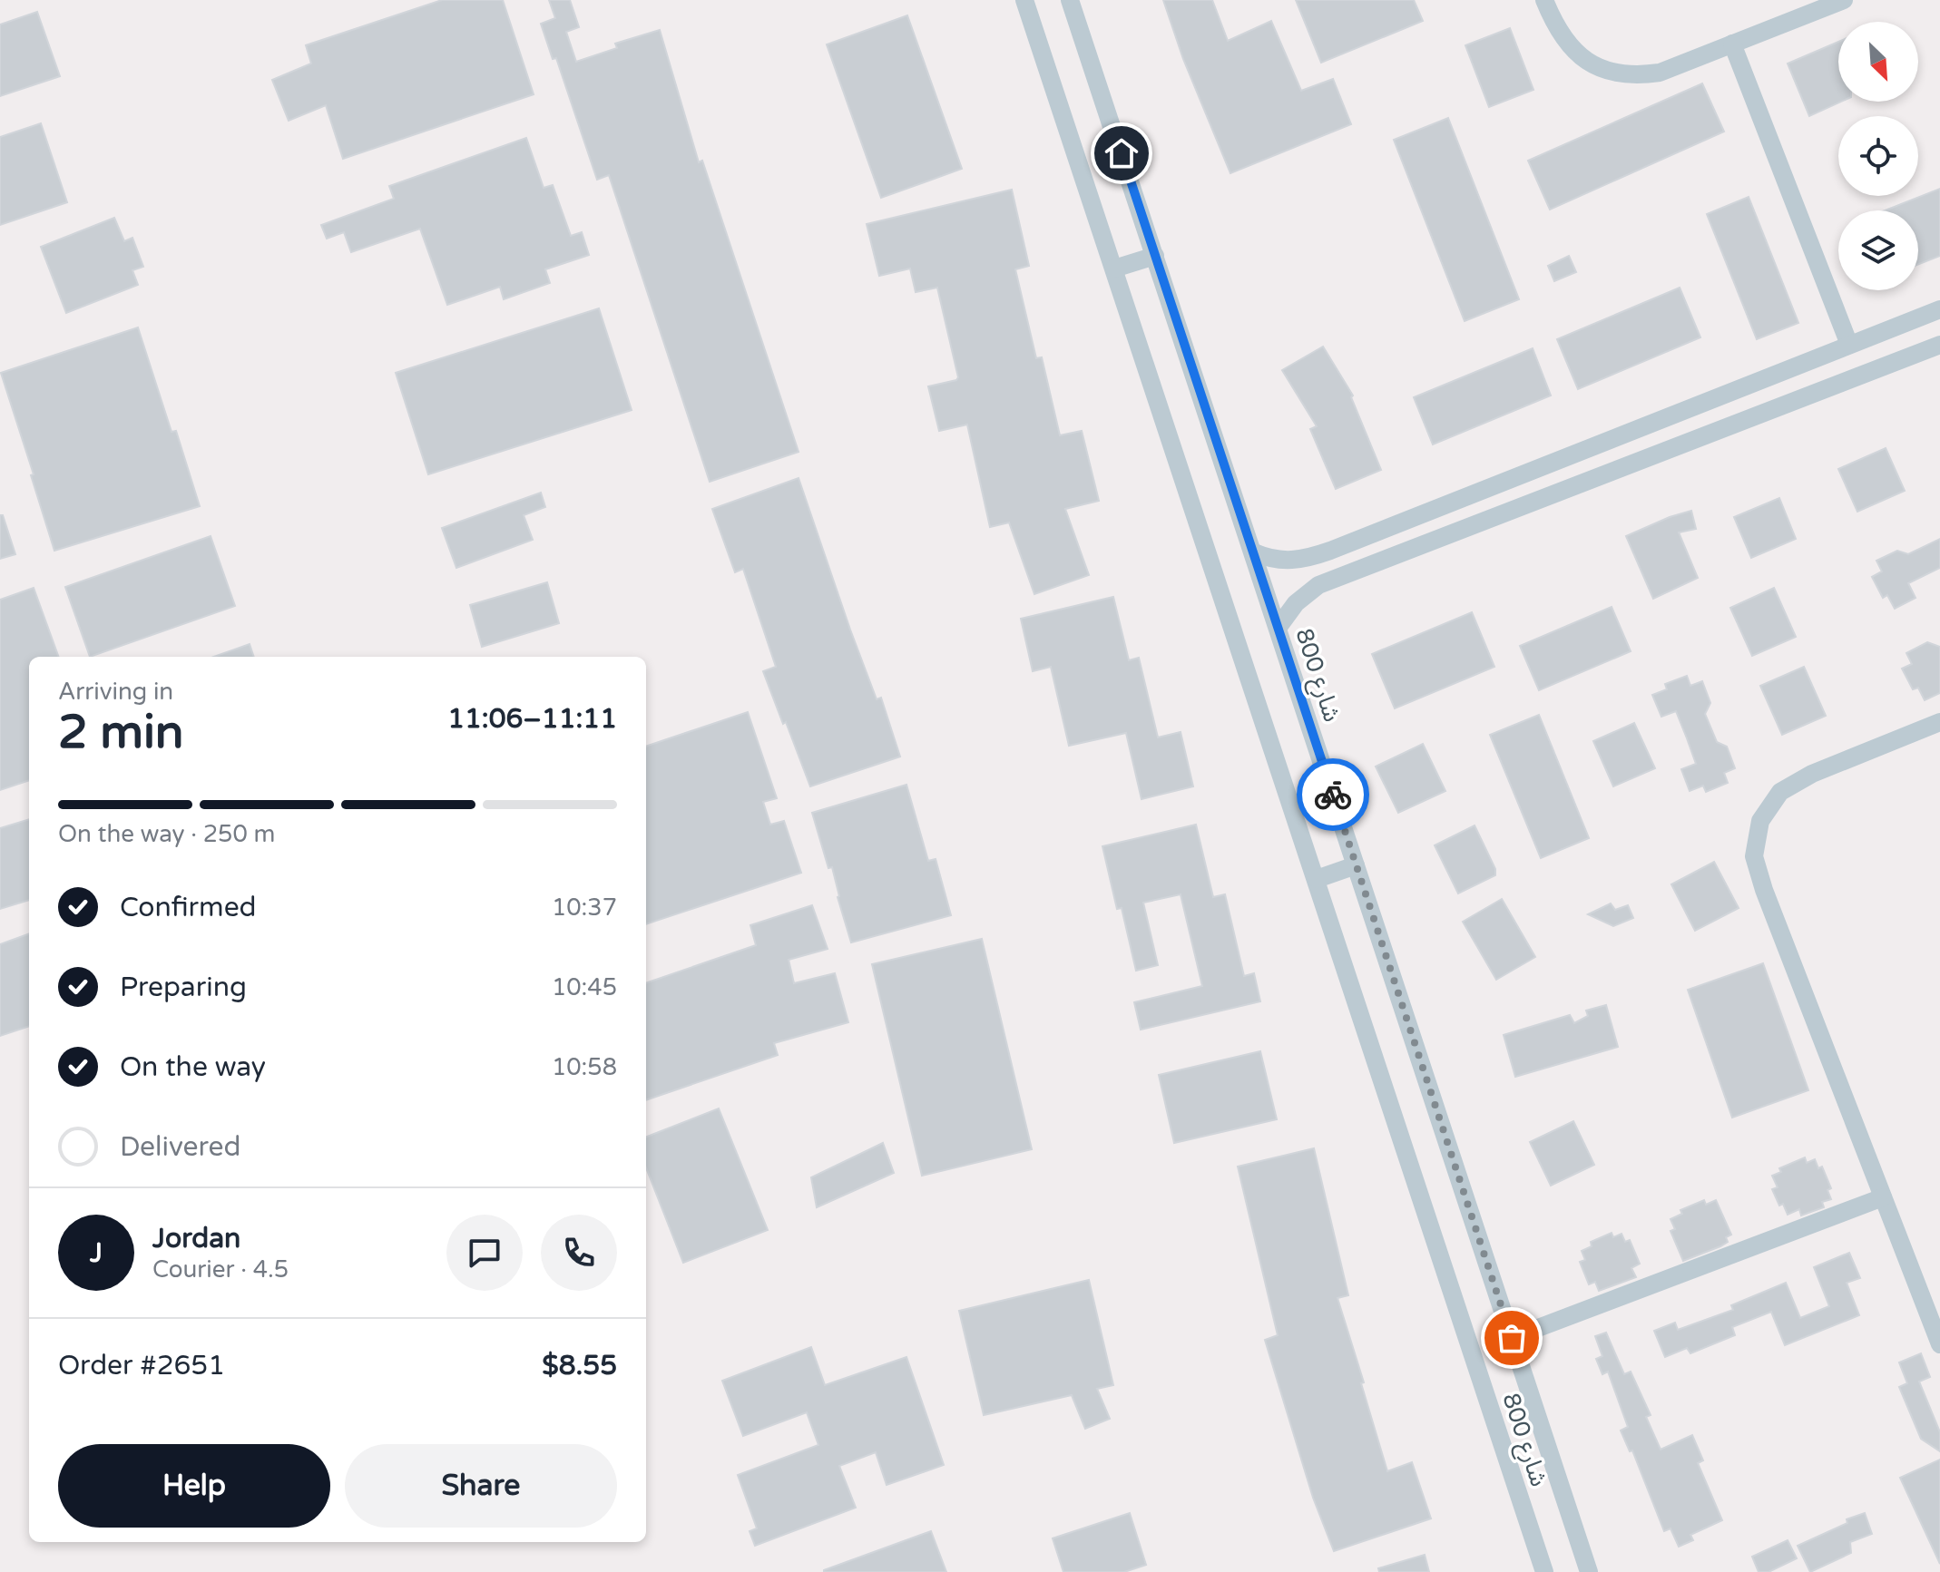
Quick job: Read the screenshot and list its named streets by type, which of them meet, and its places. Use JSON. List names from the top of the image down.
{
  "streets": {
    "street": ["شارع 800"]
  },
  "north": "bottom right",
  "page": {
    "heading": ["2 min", "Arriving in", "11:06–11:11"],
    "panel": [
      "Jordan",
      "Courier · 4.5",
      "Order #2651",
      "$8.55"
    ],
    "bar": "On the way · 250 m",
    "list": [
      ["Confirmed", "10:37"],
      ["Preparing", "10:45"],
      ["On the way", "10:58"],
      "Delivered"
    ],
    "round": "J",
    "buttons": ["Help", "Share"]
  }
}
